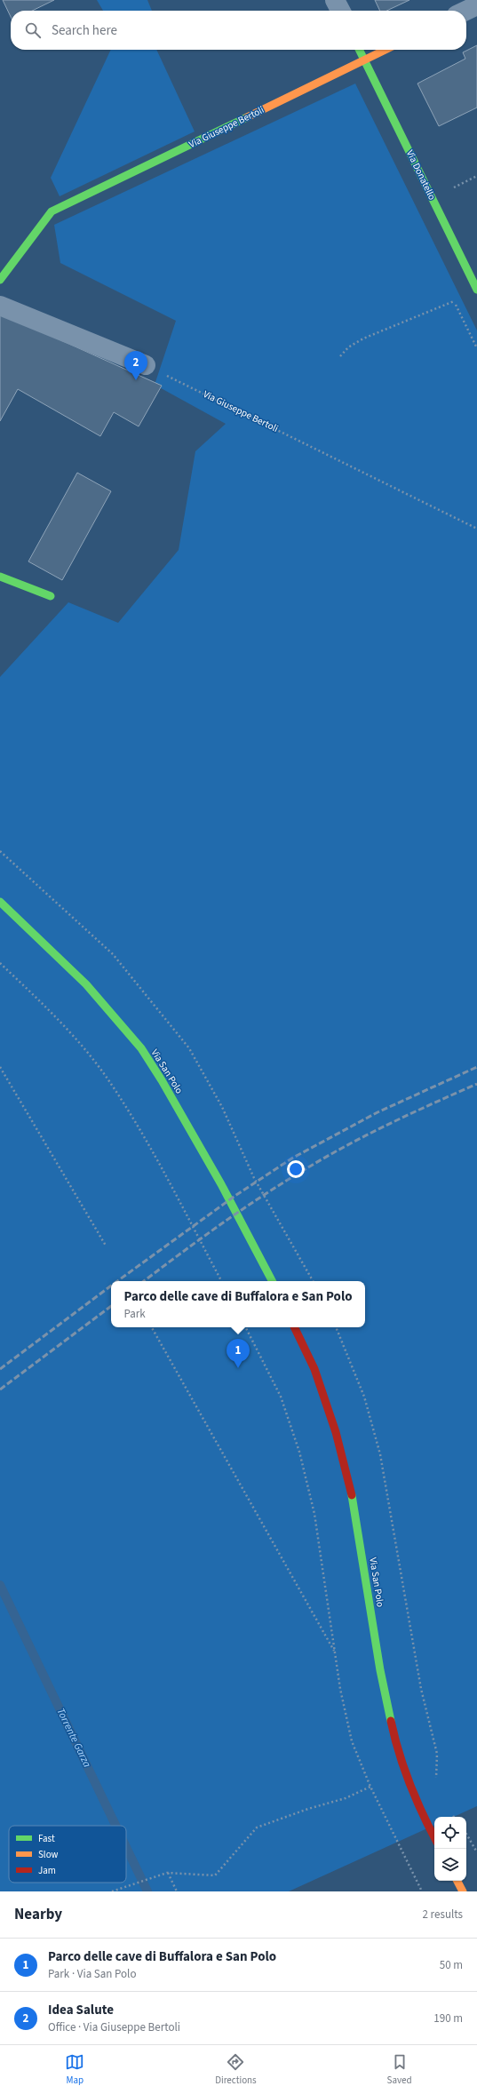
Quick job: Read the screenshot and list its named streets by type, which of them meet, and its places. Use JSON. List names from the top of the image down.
{
  "streets": {
    "main road": ["Via Giuseppe Bertoli", "Via Donatello", "Via San Polo"]
  },
  "crossings": [
    ["Via Giuseppe Bertoli", "Via Donatello"]
  ],
  "water": ["Torrente Garza"],
  "legend": ["Fast", "Slow", "Jam"],
  "page": {
    "search": "Search here",
    "pins": ["2", "1"],
    "popup": ["Parco delle cave di Buffalora e San Polo", "Park"],
    "heading": ["Nearby", "2 results"],
    "list": [
      {
        "mark": "1",
        "name": "Parco delle cave di Buffalora e San Polo",
        "note": "Park · Via San Polo",
        "value": "50 m"
      },
      {
        "mark": "2",
        "name": "Idea Salute",
        "note": "Office · Via Giuseppe Bertoli",
        "value": "190 m"
      }
    ],
    "nav": ["Map", "Directions", "Saved"]
  }
}
